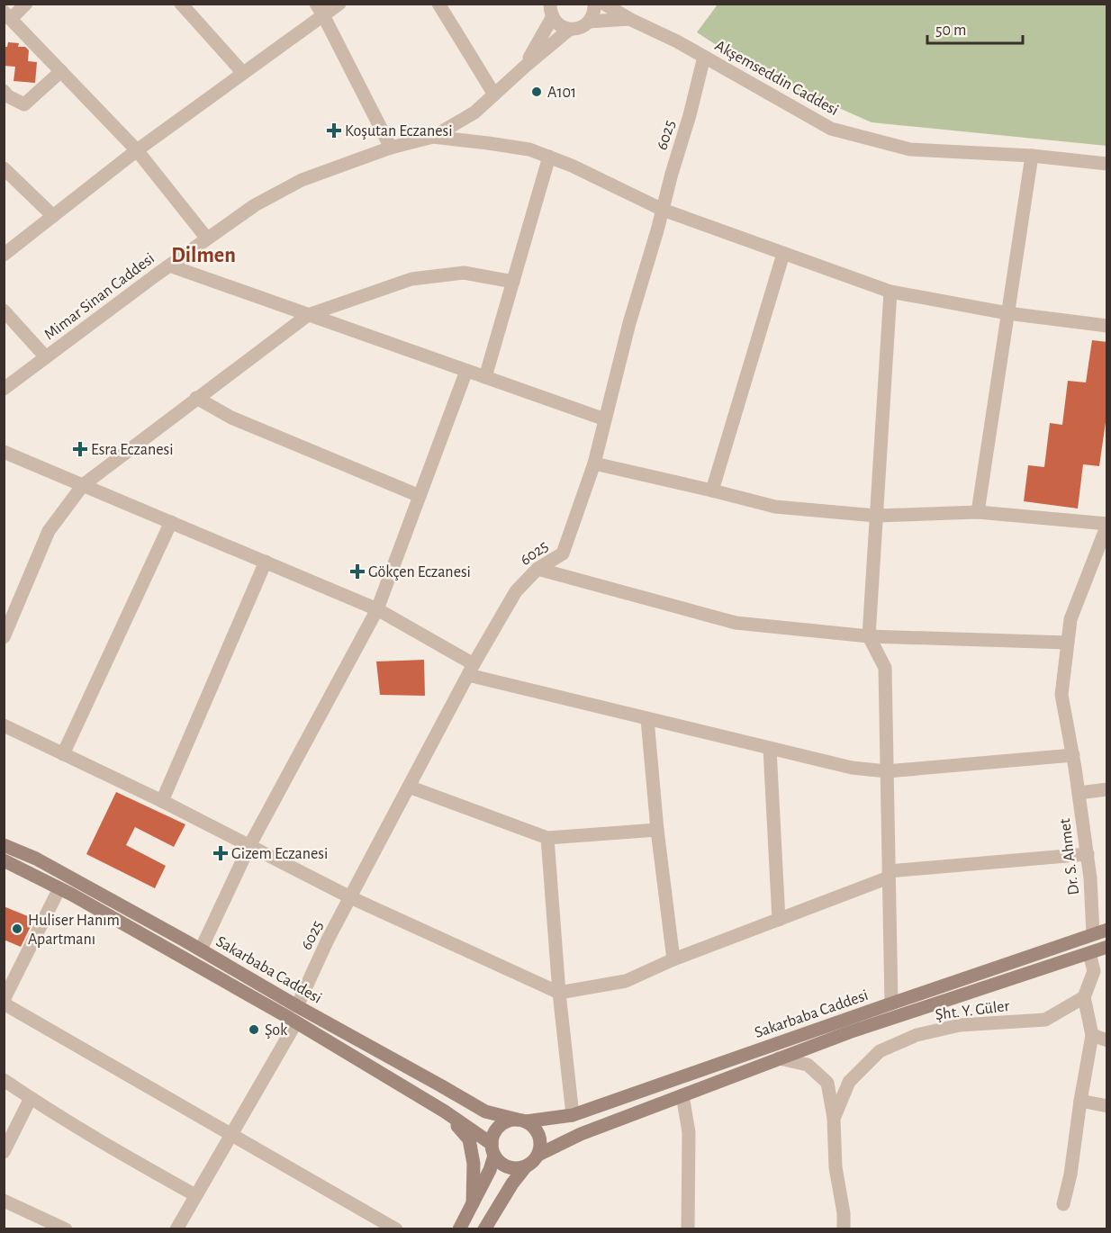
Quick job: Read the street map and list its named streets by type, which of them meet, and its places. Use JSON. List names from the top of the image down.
{
  "streets": {
    "main road": ["Sakarbaba Caddesi"],
    "street": [
      "Akşemseddin Caddesi",
      "6025",
      "Mimar Sinan Caddesi",
      "Dr. S. Ahmet",
      "Şht. Y. Güler"
    ]
  },
  "crossings": [
    ["Akşemseddin Caddesi", "6025"],
    ["Akşemseddin Caddesi", "Mimar Sinan Caddesi"],
    ["6025", "Sakarbaba Caddesi"],
    ["Dr. S. Ahmet", "Sakarbaba Caddesi"]
  ],
  "districts": ["Dilmen"],
  "places": {
    "other": ["A101", "Huliser Hanım Apartmanı", "Şok"],
    "health": [
      "Koşutan Eczanesi",
      "Esra Eczanesi",
      "Gökçen Eczanesi",
      "Gizem Eczanesi"
    ]
  },
  "scale_bar": "50 m"
}
